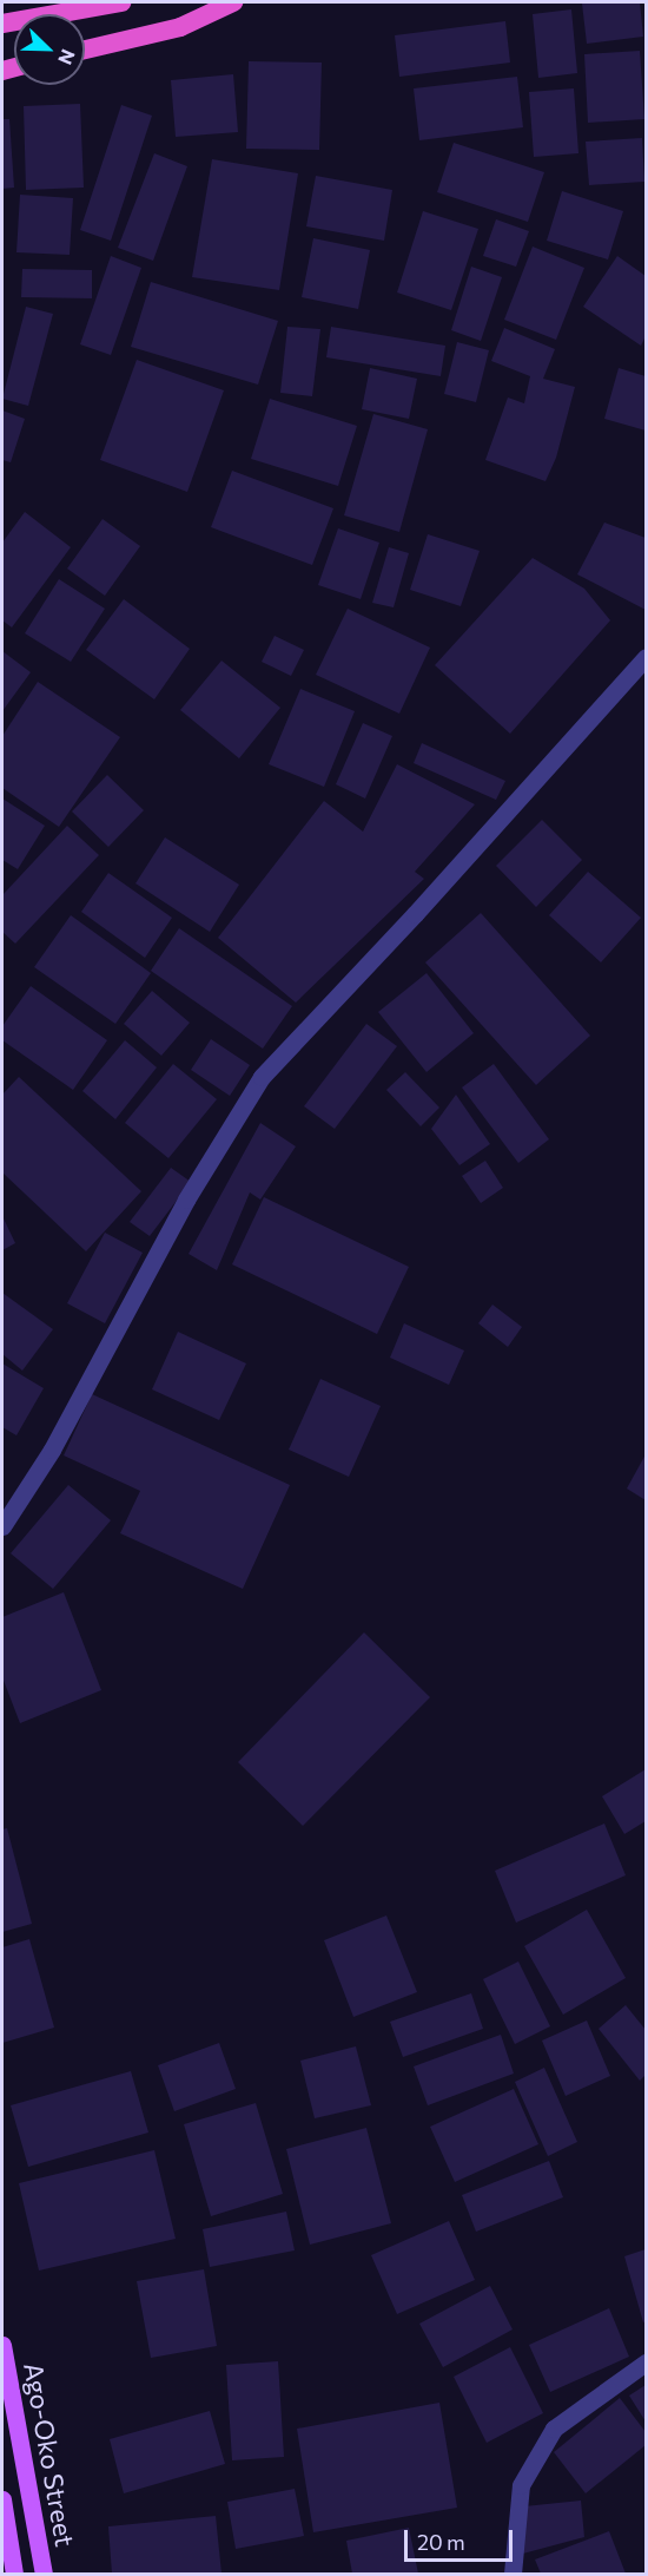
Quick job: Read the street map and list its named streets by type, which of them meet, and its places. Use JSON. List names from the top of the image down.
{
  "streets": {
    "main road": ["Ago-Oko Street"]
  },
  "scale_bar": "20 m",
  "north": "bottom right"
}
